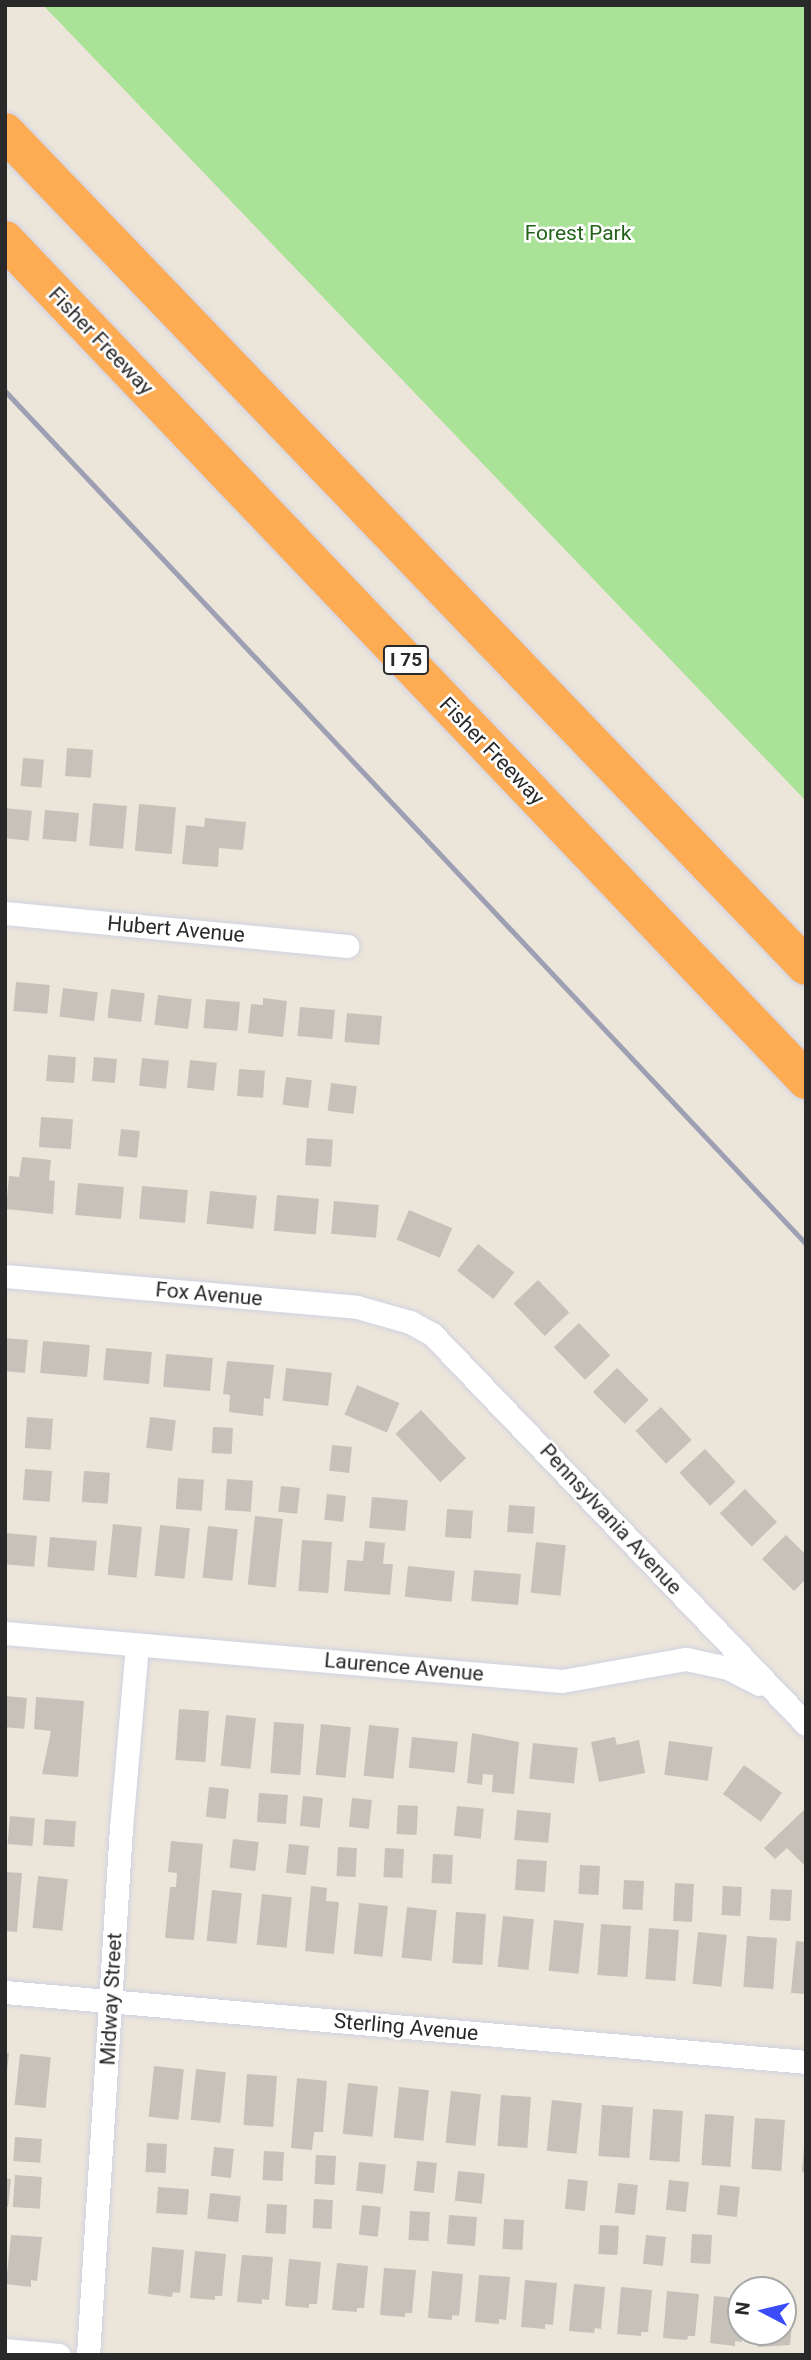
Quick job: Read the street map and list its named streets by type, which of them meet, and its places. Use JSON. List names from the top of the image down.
{
  "streets": {
    "highway": ["Fisher Freeway", "I 75"],
    "street": [
      "Hubert Avenue",
      "Fox Avenue",
      "Pennsylvania Avenue",
      "Laurence Avenue",
      "Midway Street",
      "Sterling Avenue"
    ]
  },
  "crossings": [
    ["Fox Avenue", "Pennsylvania Avenue"],
    ["Pennsylvania Avenue", "Laurence Avenue"],
    ["Laurence Avenue", "Midway Street"],
    ["Midway Street", "Sterling Avenue"]
  ],
  "parks": ["Forest Park"],
  "north": "left"
}
